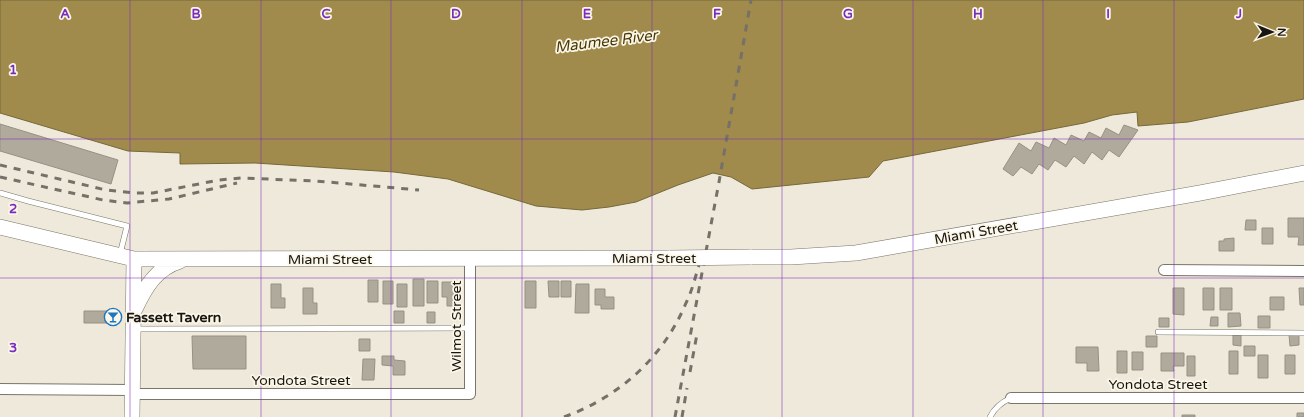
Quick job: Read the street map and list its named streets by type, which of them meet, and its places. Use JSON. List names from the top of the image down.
{
  "streets": {
    "street": ["Miami Street", "Wilmot Street", "Yondota Street"]
  },
  "crossings": [
    ["Miami Street", "Wilmot Street"],
    ["Wilmot Street", "Yondota Street"]
  ],
  "water": ["Maumee River"],
  "places": {
    "bar": ["Fassett Tavern"]
  },
  "north": "right",
  "grid": {
    "columns": [
      "A",
      "B",
      "C",
      "D",
      "E",
      "F",
      "G",
      "H",
      "I",
      "J"
    ],
    "rows": ["1", "2", "3"]
  }
}
